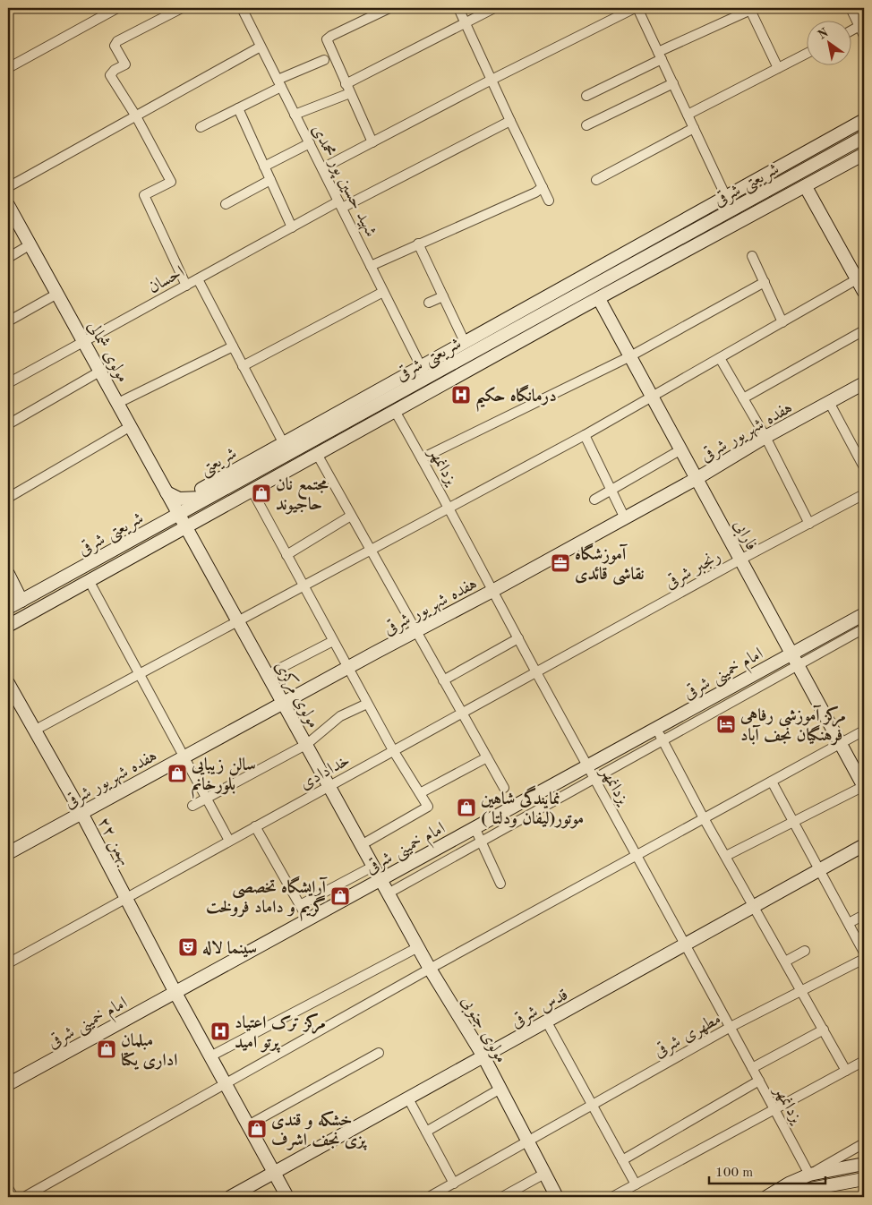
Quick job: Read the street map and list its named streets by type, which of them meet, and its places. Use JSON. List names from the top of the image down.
{
  "streets": {
    "street": [
      "شهید حسین پور محمدی",
      "شریعتی شرقی",
      "احسان",
      "مولوی شمالی",
      "هفده شهریور شرقی",
      "شریعتی",
      "یزدانمهر",
      "فارابی",
      "رنجبر شرقی",
      "امام خمینی شرقی",
      "مولوی مرکزی",
      "خدادادی",
      "۲۲ بهمن",
      "قدس شرقی",
      "مولوی جنوبی",
      "مطهری شرقی"
    ]
  },
  "crossings": [
    ["شهید حسین پور محمدی", "شریعتی شرقی"],
    ["شهید حسین پور محمدی", "احسان"],
    ["شریعتی شرقی", "مولوی شمالی"],
    ["شریعتی شرقی", "شریعتی"],
    ["شریعتی شرقی", "یزدانمهر"],
    ["شریعتی شرقی", "فارابی"],
    ["شریعتی شرقی", "مولوی مرکزی"],
    ["احسان", "مولوی شمالی"],
    ["مولوی شمالی", "مولوی مرکزی"],
    ["هفده شهریور شرقی", "یزدانمهر"],
    ["هفده شهریور شرقی", "فارابی"],
    ["هفده شهریور شرقی", "مولوی مرکزی"],
    ["هفده شهریور شرقی", "۲۲ بهمن"],
    ["یزدانمهر", "رنجبر شرقی"],
    ["یزدانمهر", "امام خمینی شرقی"],
    ["یزدانمهر", "خدادادی"],
    ["یزدانمهر", "قدس شرقی"],
    ["یزدانمهر", "مطهری شرقی"],
    ["فارابی", "رنجبر شرقی"],
    ["فارابی", "امام خمینی شرقی"],
    ["رنجبر شرقی", "خدادادی"],
    ["امام خمینی شرقی", "مولوی مرکزی"],
    ["امام خمینی شرقی", "۲۲ بهمن"],
    ["امام خمینی شرقی", "مولوی جنوبی"],
    ["مولوی مرکزی", "خدادادی"],
    ["مولوی مرکزی", "مولوی جنوبی"],
    ["خدادادی", "۲۲ بهمن"],
    ["۲۲ بهمن", "قدس شرقی"],
    ["قدس شرقی", "مولوی جنوبی"],
    ["مولوی جنوبی", "مطهری شرقی"]
  ],
  "places": {
    "hospital": ["درمانگاه حکیم", "مرکز ترک اعتیاد پرتو امید"],
    "shop": [
      "مجتمع نان حاجیوند",
      "سالن زیبایی بلورخانم",
      "نمایندگی شاهین موتور(لیفان ودلتا )",
      "آرایشگاه تخصصی گریم و داماد فرولخت",
      "مبلمان اداری یکتا",
      "خشکه و قندی پزی نجف اشرف"
    ],
    "office": ["آموزشگاه نقاشی قائدی"],
    "hotel": ["مرکز آموزشی رفاهی فرهنگیان نجف آباد"],
    "theatre": ["سینما لاله"]
  },
  "scale_bar": "100 m",
  "north": "top left"
}
